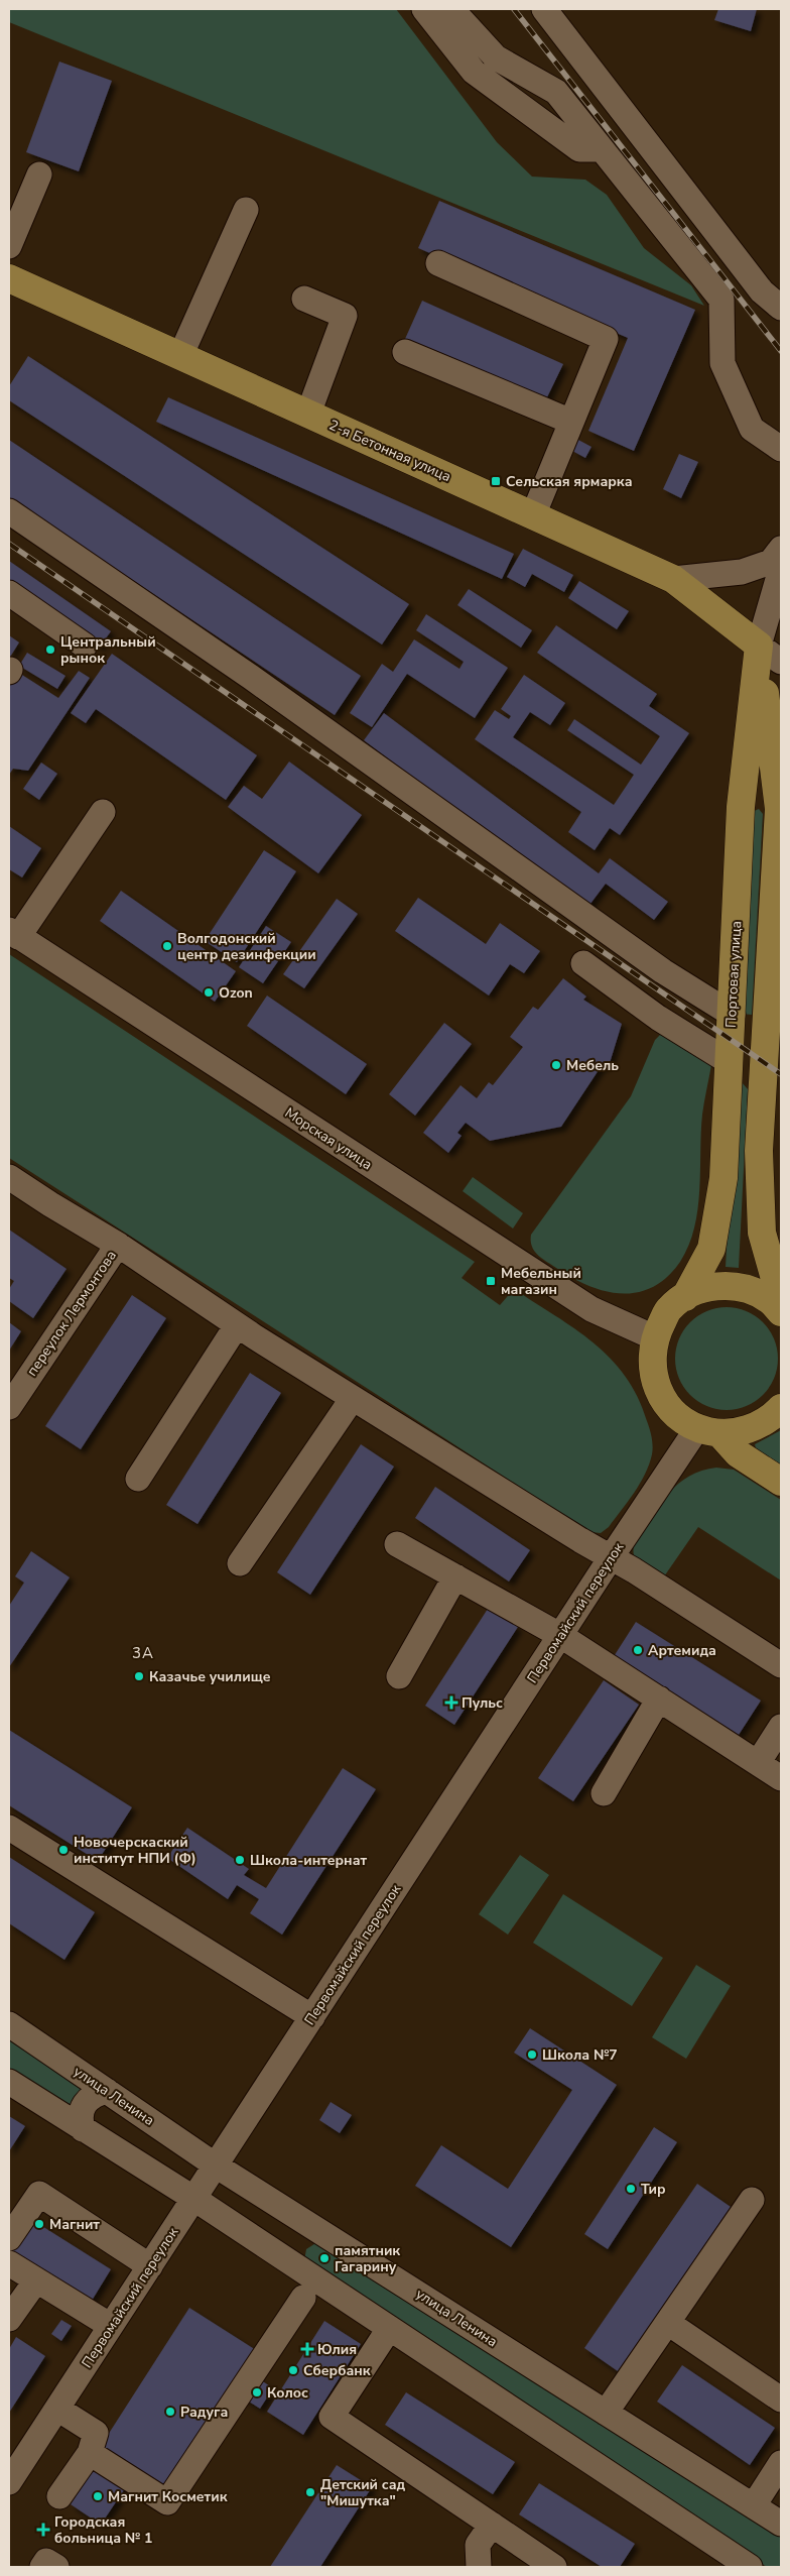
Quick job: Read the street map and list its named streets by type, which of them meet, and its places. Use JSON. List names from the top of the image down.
{
  "streets": {
    "main road": ["2-я Бетонная улица", "Портовая улица"],
    "street": [
      "Морская улица",
      "переулок Лермонтова",
      "Первомайский переулок",
      "улица Ленина"
    ]
  },
  "crossings": [
    ["2-я Бетонная улица", "Портовая улица"],
    ["Первомайский переулок", "улица Ленина"]
  ],
  "districts": ["3А"],
  "places": {
    "transit": ["Сельская ярмарка", "Мебельный магазин"],
    "other": [
      "Центральный рынок",
      "Волгодонский центр дезинфекции",
      "Ozon",
      "Мебель",
      "Артемида",
      "Казачье училище",
      "Новочерскаский институт НПИ (Ф)",
      "Школа-интернат",
      "Школа №7",
      "Тир",
      "Магнит",
      "памятник Гагарину",
      "Сбербанк",
      "Колос",
      "Радуга",
      "Детский сад \"Мишутка\"",
      "Магнит Косметик"
    ],
    "health": ["Пульс", "Юлия", "Городская больница № 1"]
  }
}
